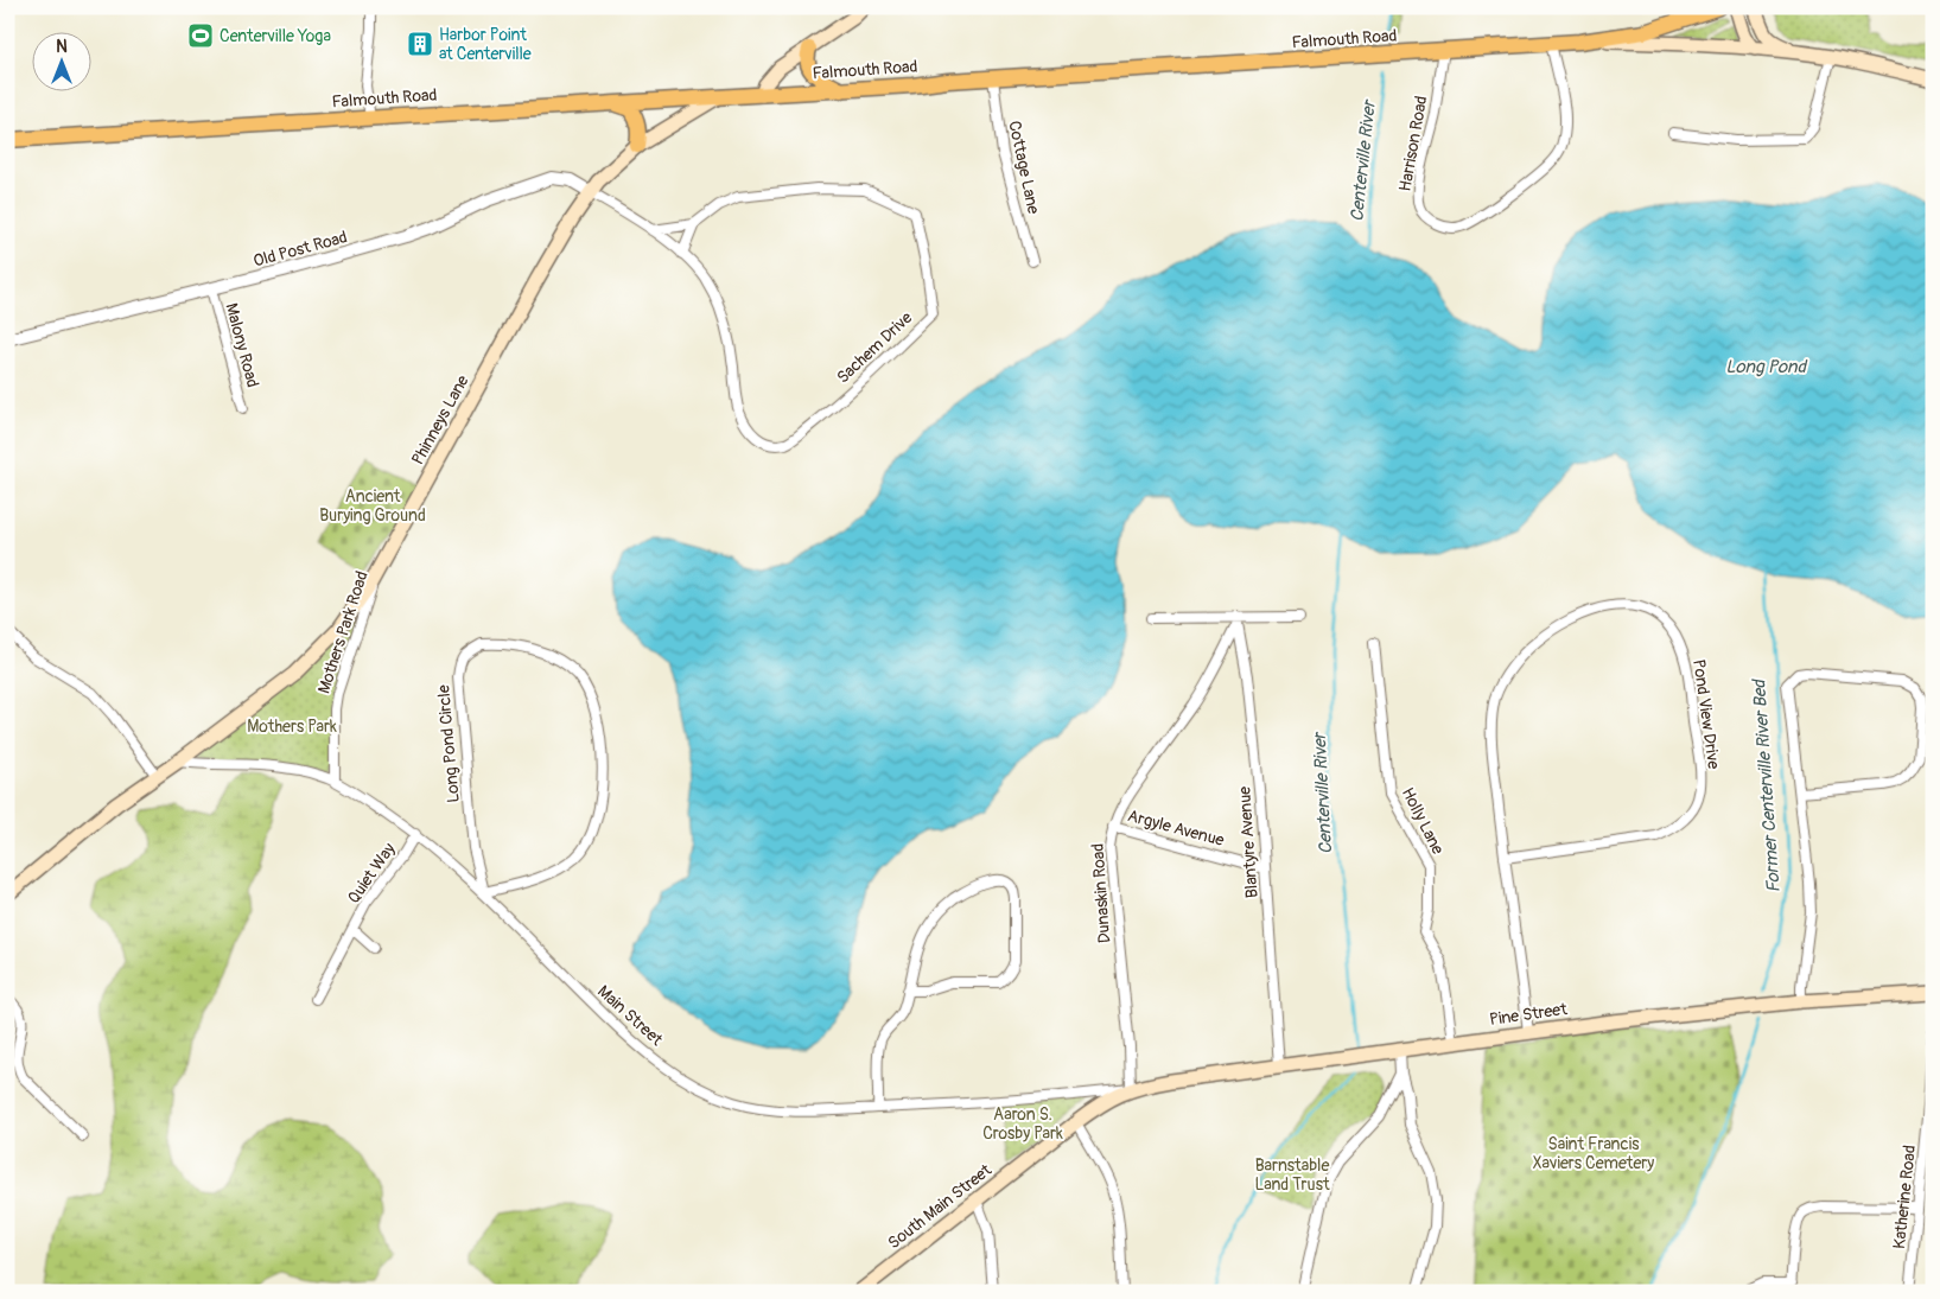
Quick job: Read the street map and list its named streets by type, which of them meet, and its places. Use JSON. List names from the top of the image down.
{
  "streets": {
    "main road": [
      "Falmouth Road",
      "Phinneys Lane",
      "Pine Street",
      "South Main Street"
    ],
    "street": [
      "Harrison Road",
      "Cottage Lane",
      "Old Post Road",
      "Malony Road",
      "Sachem Drive",
      "Mothers Park Road",
      "Pond View Drive",
      "Long Pond Circle",
      "Holly Lane",
      "Argyle Avenue",
      "Blantyre Avenue",
      "Quiet Way",
      "Dunaskin Road",
      "Main Street",
      "Katherine Road"
    ]
  },
  "crossings": [
    ["Falmouth Road", "Harrison Road"],
    ["Falmouth Road", "Cottage Lane"],
    ["Falmouth Road", "Phinneys Lane"],
    ["Old Post Road", "Malony Road"],
    ["Old Post Road", "Sachem Drive"],
    ["Old Post Road", "Phinneys Lane"],
    ["Sachem Drive", "Phinneys Lane"],
    ["Phinneys Lane", "Mothers Park Road"],
    ["Phinneys Lane", "Main Street"],
    ["Mothers Park Road", "Main Street"],
    ["Pond View Drive", "Pine Street"],
    ["Long Pond Circle", "Main Street"],
    ["Holly Lane", "Pine Street"],
    ["Argyle Avenue", "Blantyre Avenue"],
    ["Argyle Avenue", "Dunaskin Road"],
    ["Blantyre Avenue", "Dunaskin Road"],
    ["Blantyre Avenue", "Pine Street"],
    ["Quiet Way", "Main Street"],
    ["Dunaskin Road", "Pine Street"],
    ["Dunaskin Road", "Main Street"],
    ["Dunaskin Road", "South Main Street"],
    ["Pine Street", "Main Street"],
    ["Pine Street", "South Main Street"],
    ["Main Street", "South Main Street"]
  ],
  "water": ["Centerville River", "Long Pond", "Former Centerville River Bed"],
  "parks": [
    "Ancient Burying Ground",
    "Mothers Park",
    "Aaron S. Crosby Park",
    "Saint Francis Xaviers Cemetery",
    "Barnstable Land Trust"
  ],
  "places": {
    "sports": ["Centerville Yoga"],
    "building": ["Harbor Point at Centerville"]
  },
  "north": "top"
}
